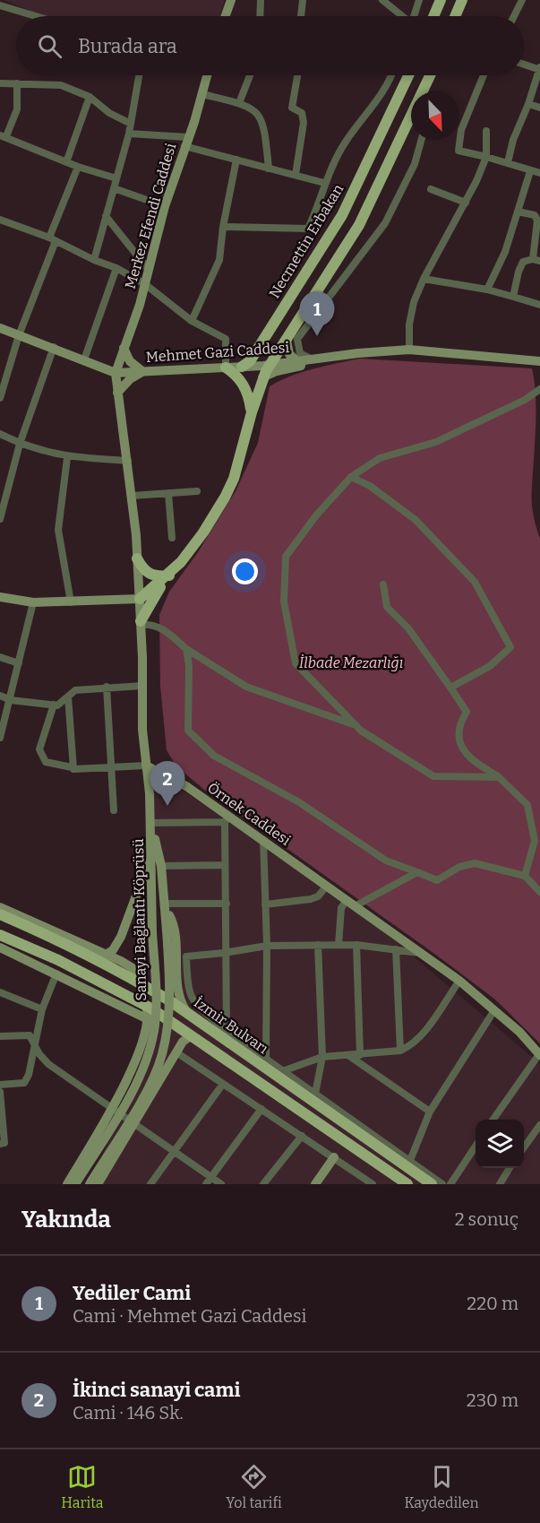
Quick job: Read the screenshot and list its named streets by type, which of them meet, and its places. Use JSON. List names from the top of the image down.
{
  "streets": {
    "main road": [
      "Merkez Efendi Caddesi",
      "Necmettin Erbakan",
      "Mehmet Gazi Caddesi",
      "Örnek Caddesi",
      "Sanayi Bağlantı Köprüsü",
      "İzmir Bulvarı"
    ]
  },
  "crossings": [
    ["Merkez Efendi Caddesi", "Mehmet Gazi Caddesi"],
    ["Necmettin Erbakan", "Mehmet Gazi Caddesi"]
  ],
  "parks": ["İlbade Mezarlığı"],
  "north": "bottom right",
  "page": {
    "search": "Burada ara",
    "pins": ["1", "2"],
    "heading": ["Yakında", "2 sonuç"],
    "list": [
      {
        "mark": "1",
        "name": "Yediler Cami",
        "note": "Cami · Mehmet Gazi Caddesi",
        "value": "220 m"
      },
      {
        "mark": "2",
        "name": "İkinci sanayi cami",
        "note": "Cami · 146 Sk.",
        "value": "230 m"
      }
    ],
    "nav": ["Harita", "Yol tarifi", "Kaydedilen"]
  }
}
